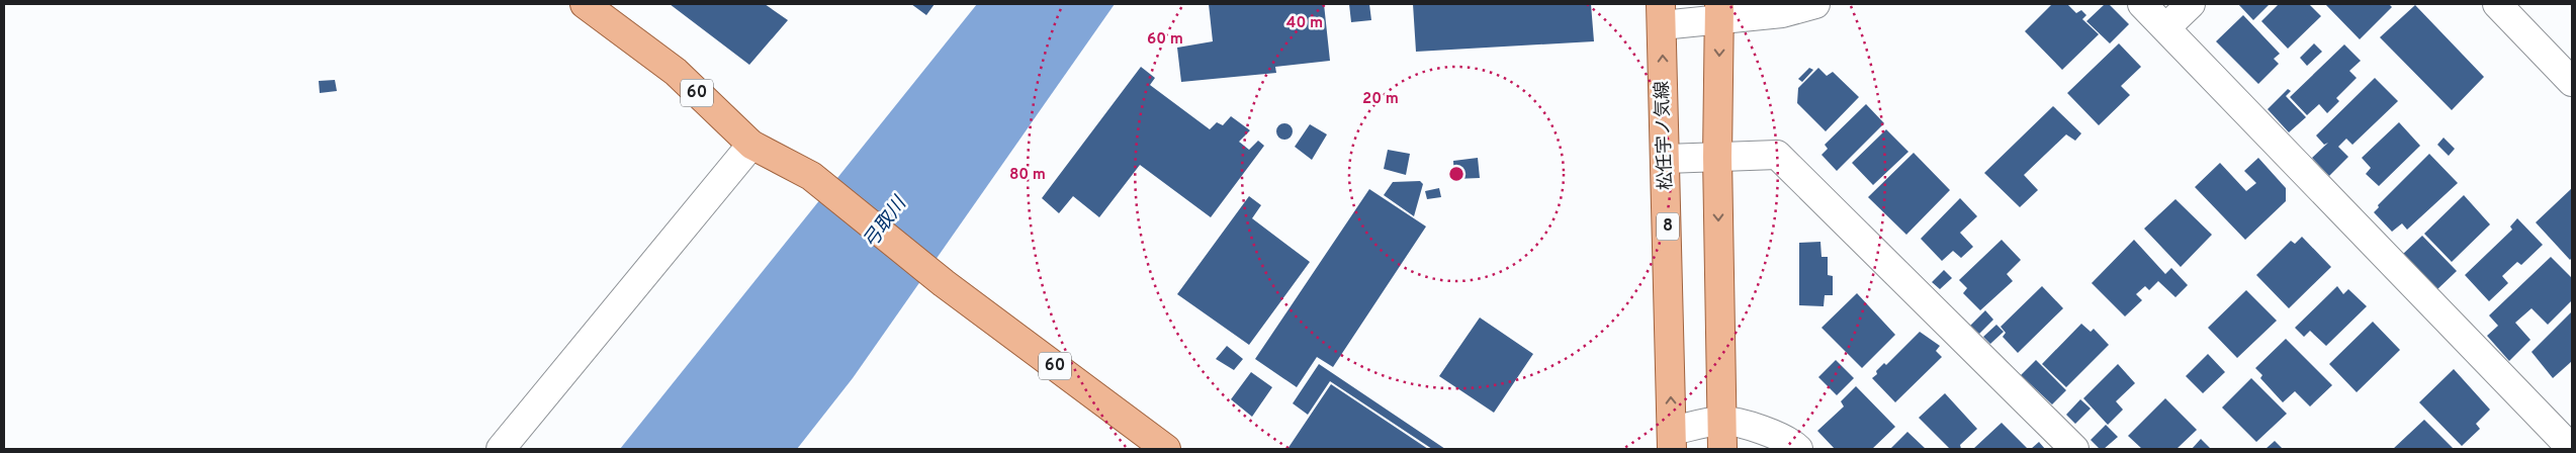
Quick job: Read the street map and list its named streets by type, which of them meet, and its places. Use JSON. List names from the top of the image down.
{
  "streets": {
    "main road": ["60", "松任宇ノ気線", "8"]
  },
  "water": ["弓取川"],
  "rings": [
    "40 m",
    "60 m",
    "20 m",
    "80 m"
  ]
}
